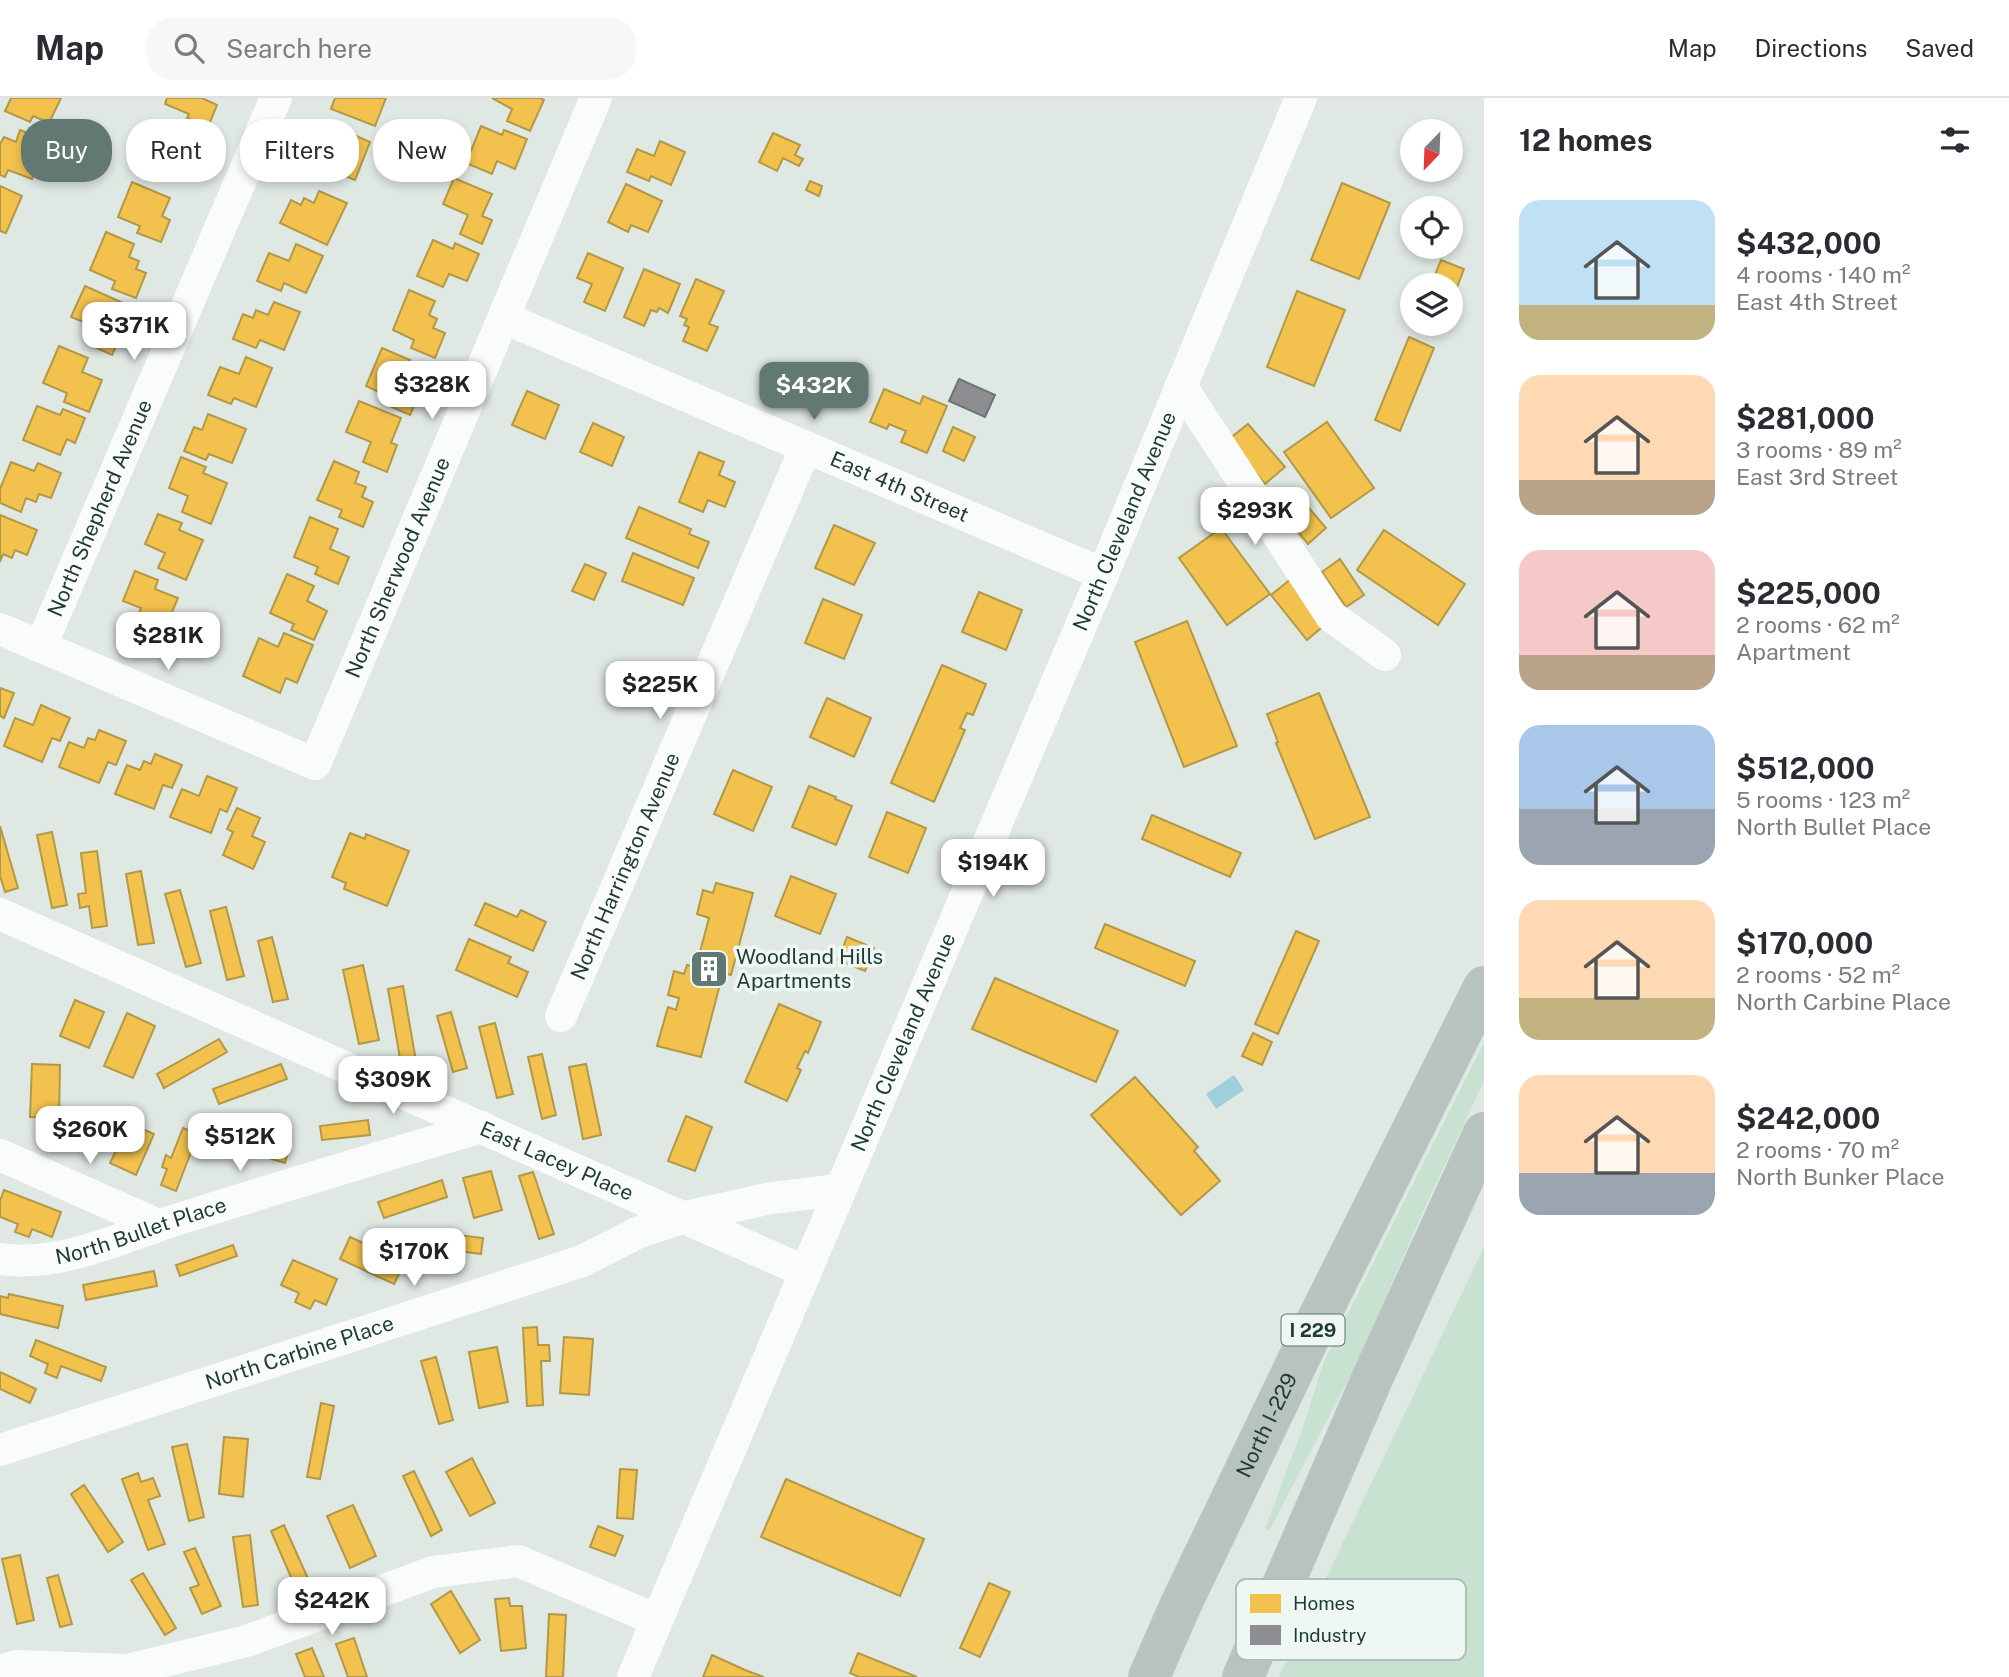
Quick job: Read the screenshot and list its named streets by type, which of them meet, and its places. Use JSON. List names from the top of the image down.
{
  "streets": {
    "highway": ["I 229", "North I-229"],
    "street": [
      "East 4th Street",
      "North Shepherd Avenue",
      "North Cleveland Avenue",
      "North Sherwood Avenue",
      "North Harrington Avenue",
      "East Lacey Place",
      "North Bullet Place",
      "North Carbine Place"
    ]
  },
  "crossings": [
    ["East 4th Street", "North Cleveland Avenue"],
    ["East 4th Street", "North Sherwood Avenue"],
    ["East 4th Street", "North Harrington Avenue"],
    ["North Shepherd Avenue", "North Sherwood Avenue"],
    ["North Cleveland Avenue", "East Lacey Place"],
    ["North Cleveland Avenue", "North Carbine Place"],
    ["East Lacey Place", "North Bullet Place"],
    ["East Lacey Place", "North Carbine Place"]
  ],
  "places": {
    "building": ["Woodland Hills Apartments"]
  },
  "legend": ["Homes", "Industry"],
  "north": "bottom left",
  "page": {
    "header": "Map",
    "search": "Search here",
    "nav": ["Map", "Directions", "Saved"],
    "heading": "12 homes",
    "chip": [
      "Buy",
      "Rent",
      "Filters",
      "New"
    ],
    "list": [
      {
        "name": "$432,000",
        "note": "4 rooms · 140 m² · East 4th Street"
      },
      {
        "name": "$281,000",
        "note": "3 rooms · 89 m² · East 3rd Street"
      },
      {
        "name": "$225,000",
        "note": "2 rooms · 62 m² · Apartment"
      },
      {
        "name": "$512,000",
        "note": "5 rooms · 123 m² · North Bullet Place"
      },
      {
        "name": "$170,000",
        "note": "2 rooms · 52 m² · North Carbine Place"
      },
      {
        "name": "$242,000",
        "note": "2 rooms · 70 m² · North Bunker Place"
      }
    ],
    "price": [
      "$371K",
      "$328K",
      "$432K",
      "$293K",
      "$281K",
      "$225K",
      "$194K",
      "$309K",
      "$260K",
      "$512K",
      "$170K",
      "$242K"
    ]
  }
}
